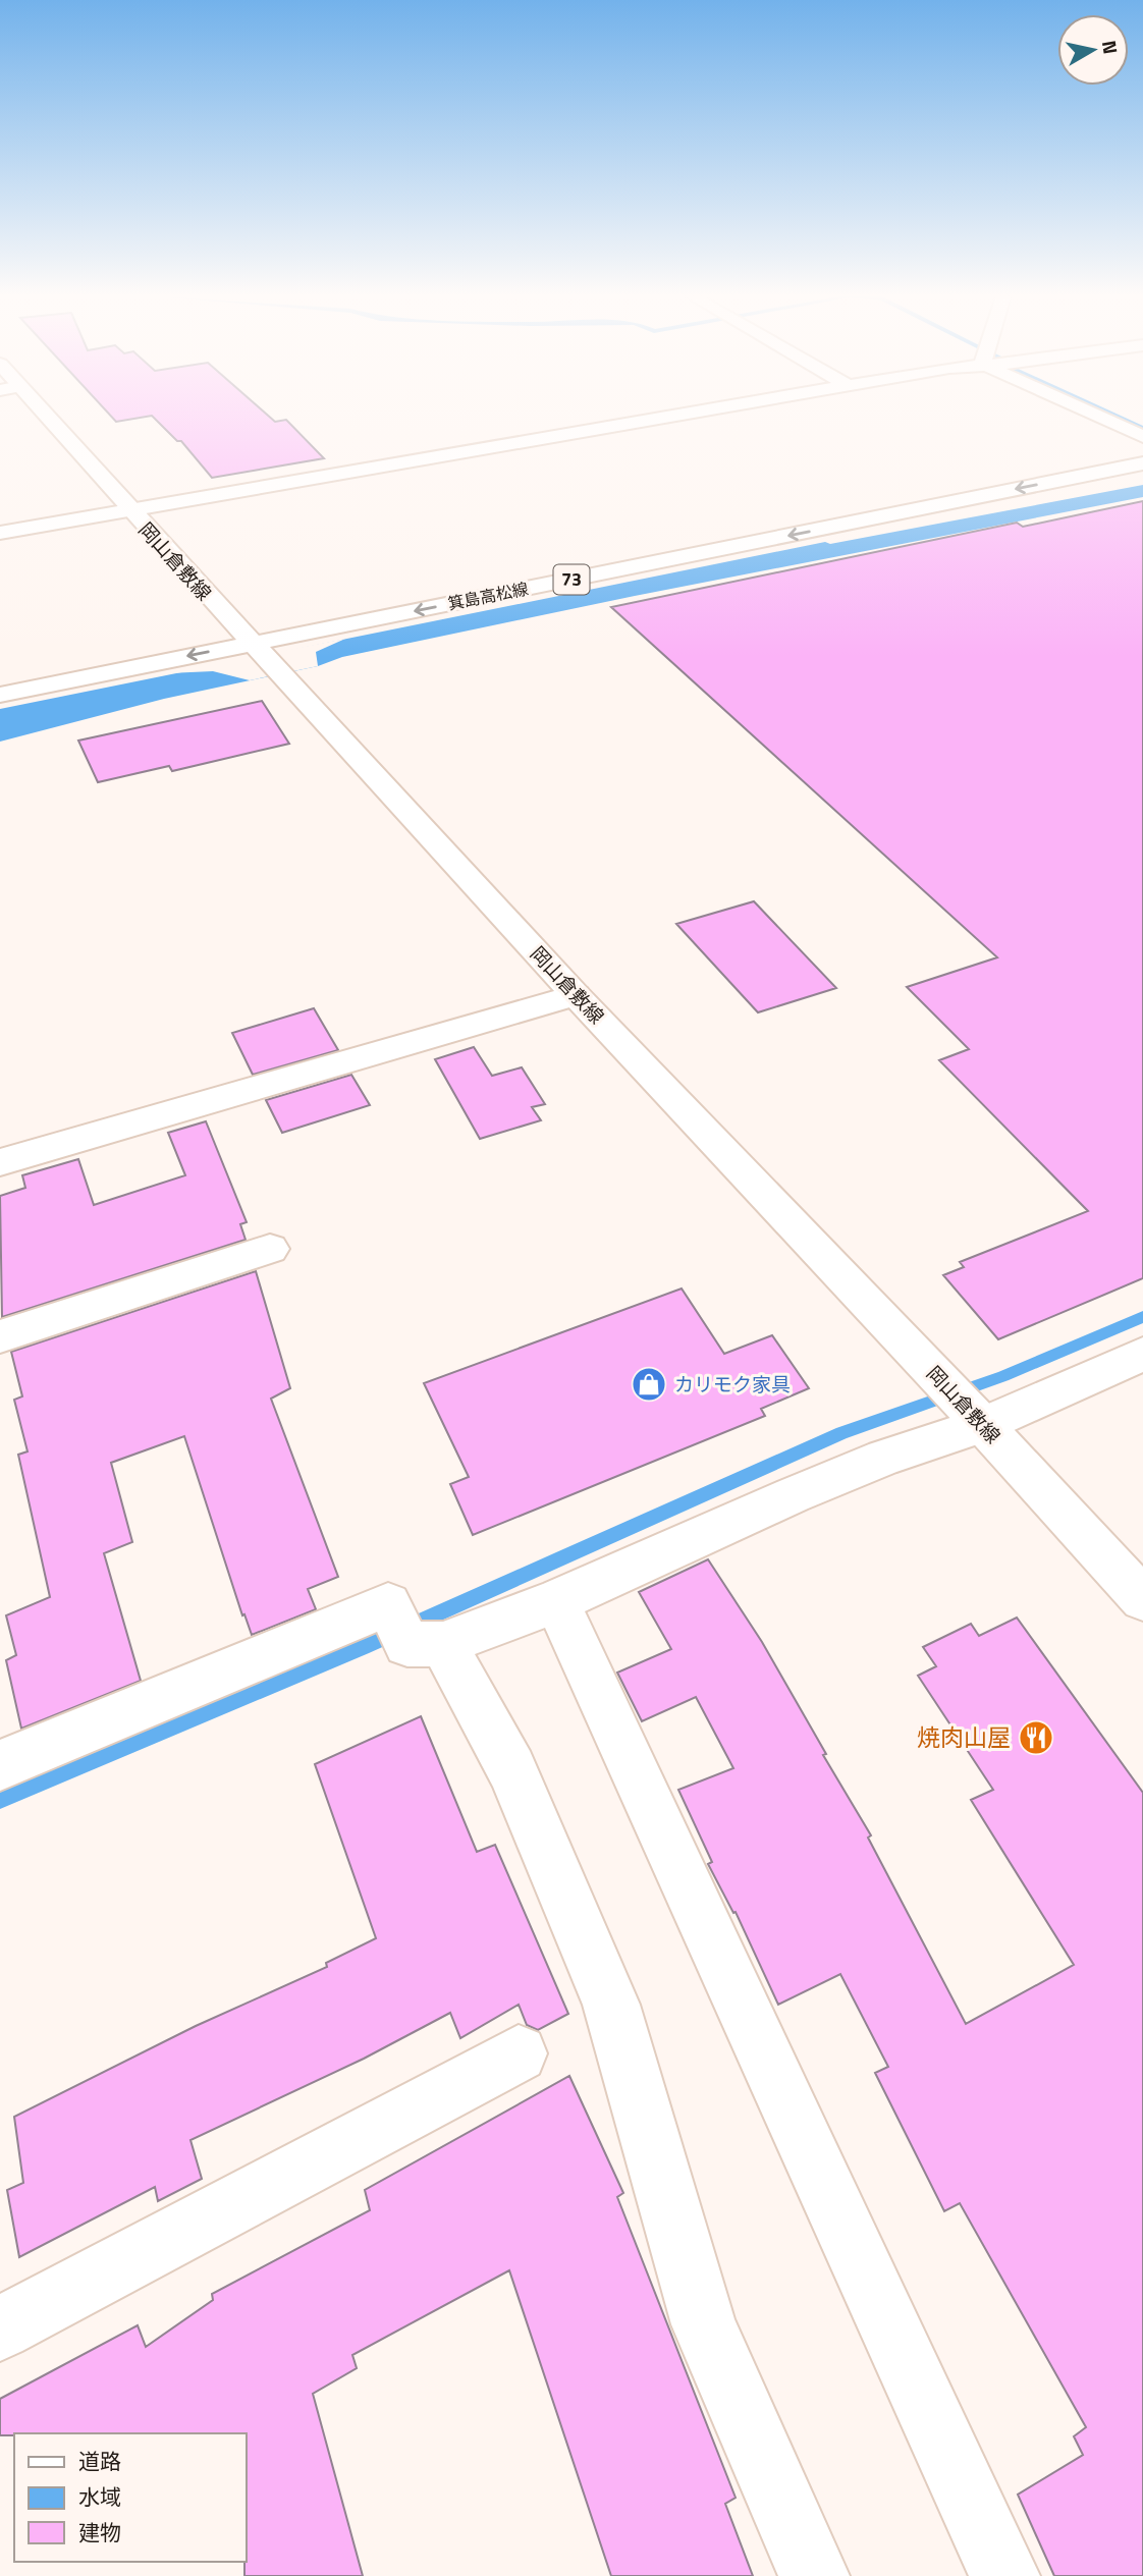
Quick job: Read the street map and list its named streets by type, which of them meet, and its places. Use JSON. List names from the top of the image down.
{
  "streets": {
    "street": ["岡山倉敷線", "73", "箕島高松線"]
  },
  "crossings": [
    ["岡山倉敷線", "箕島高松線"]
  ],
  "places": {
    "shop": ["カリモク家具"],
    "restaurant": ["焼肉山屋"]
  },
  "legend": ["道路", "水域", "建物"],
  "north": "right"
}
